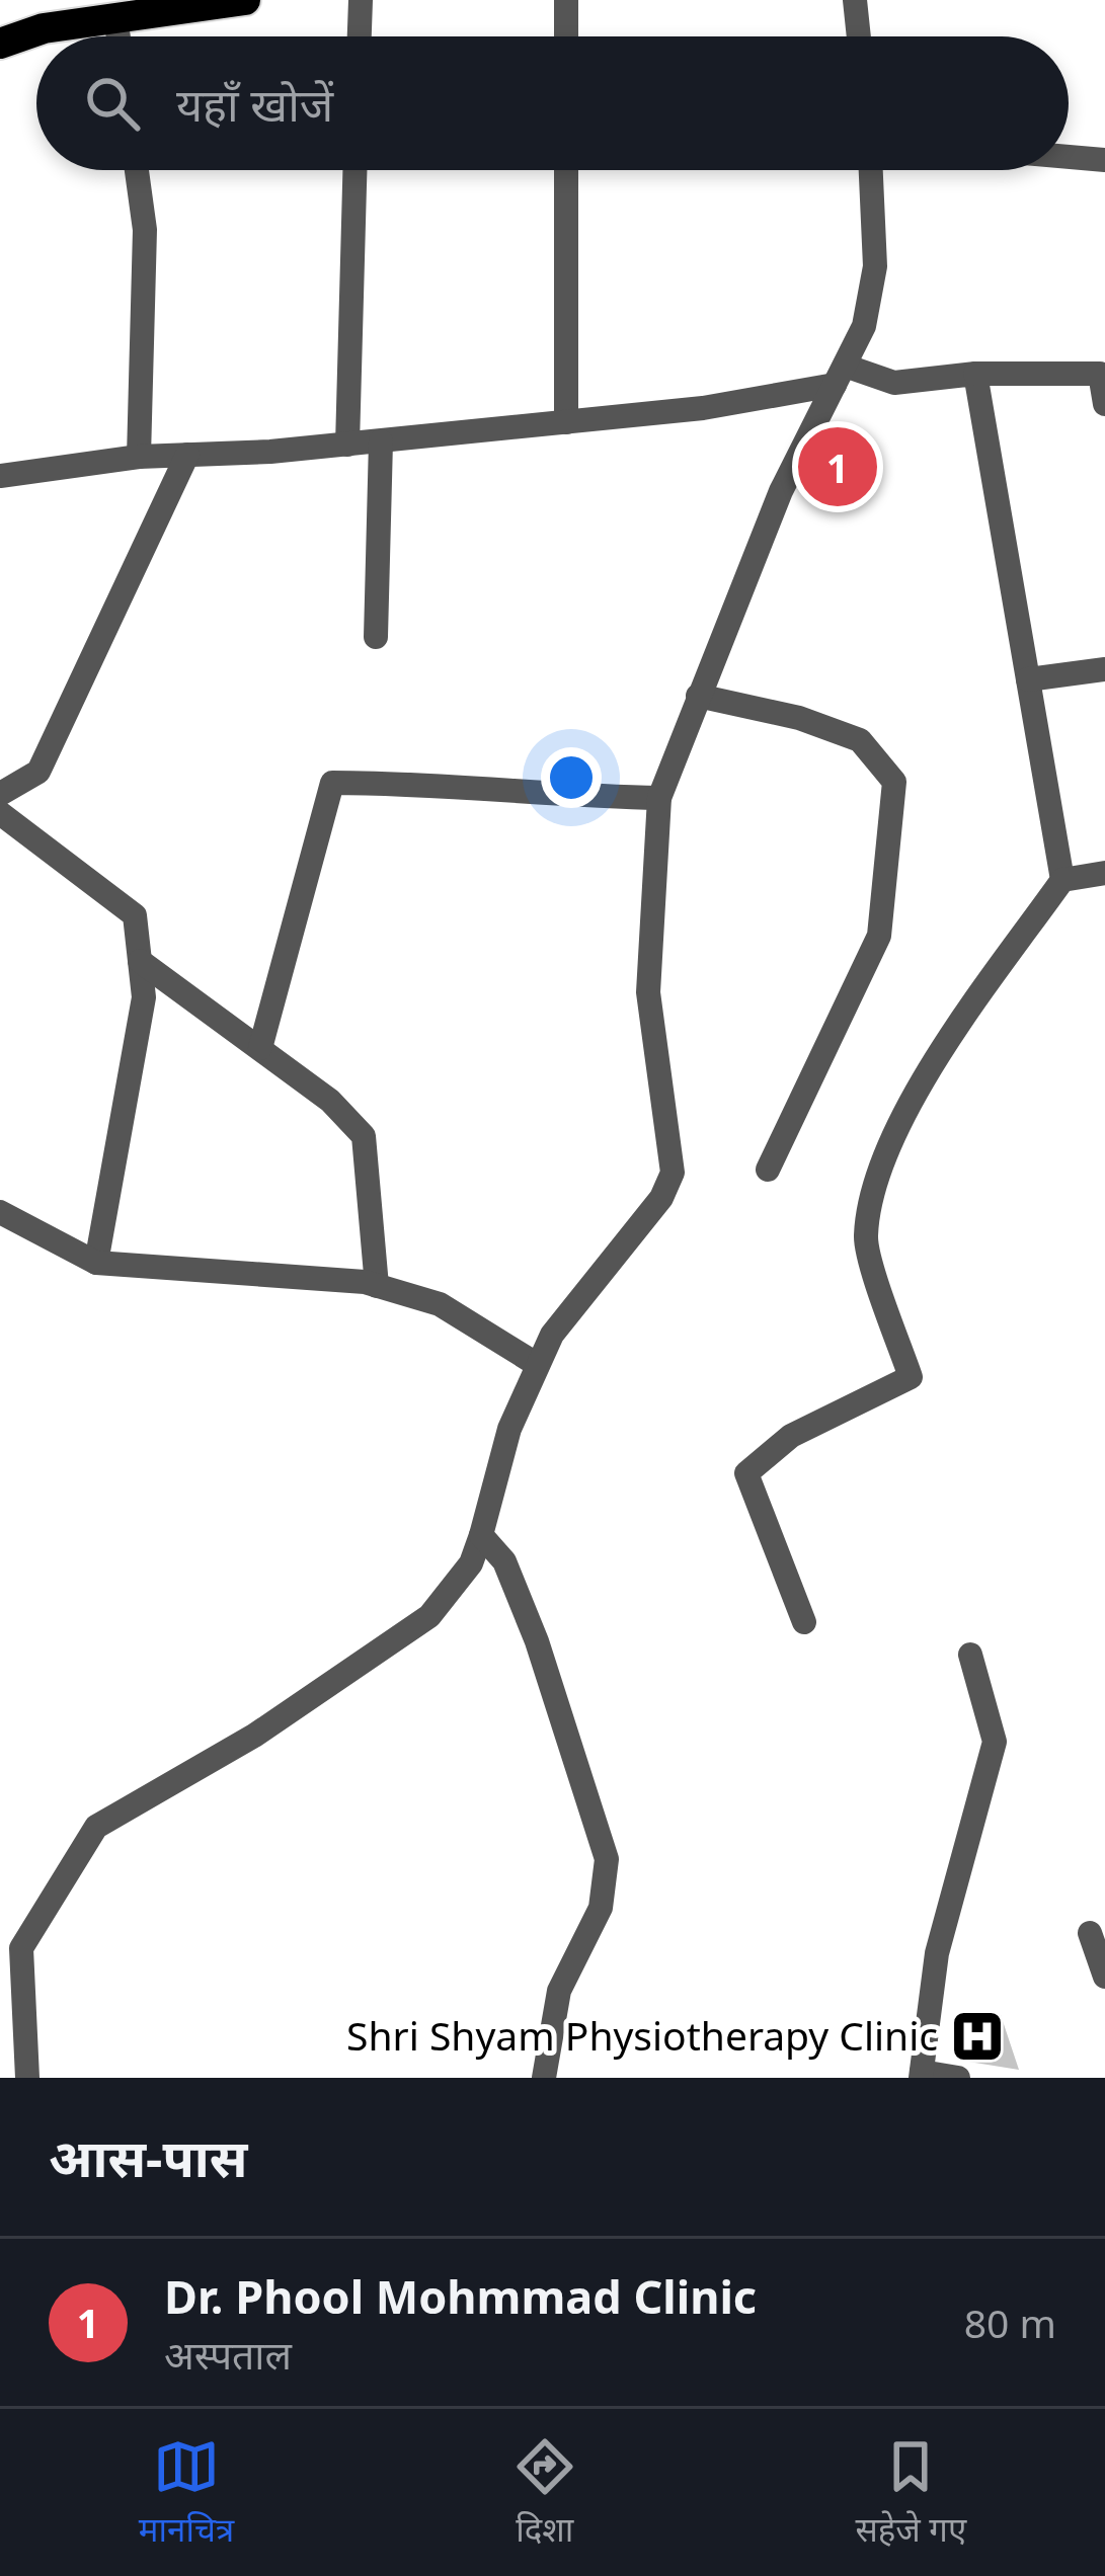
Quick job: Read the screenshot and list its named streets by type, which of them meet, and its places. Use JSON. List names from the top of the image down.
{
  "places": {
    "hospital": ["Shri Shyam Physiotherapy Clinic"]
  },
  "page": {
    "search": "यहाँ खोजें",
    "pins": "1",
    "heading": "आस-पास",
    "list": [
      {
        "mark": "1",
        "name": "Dr. Phool Mohmmad Clinic",
        "note": "अस्पताल",
        "value": "80 m"
      }
    ],
    "nav": ["मानचित्र", "दिशा", "सहेजे गए"]
  }
}
